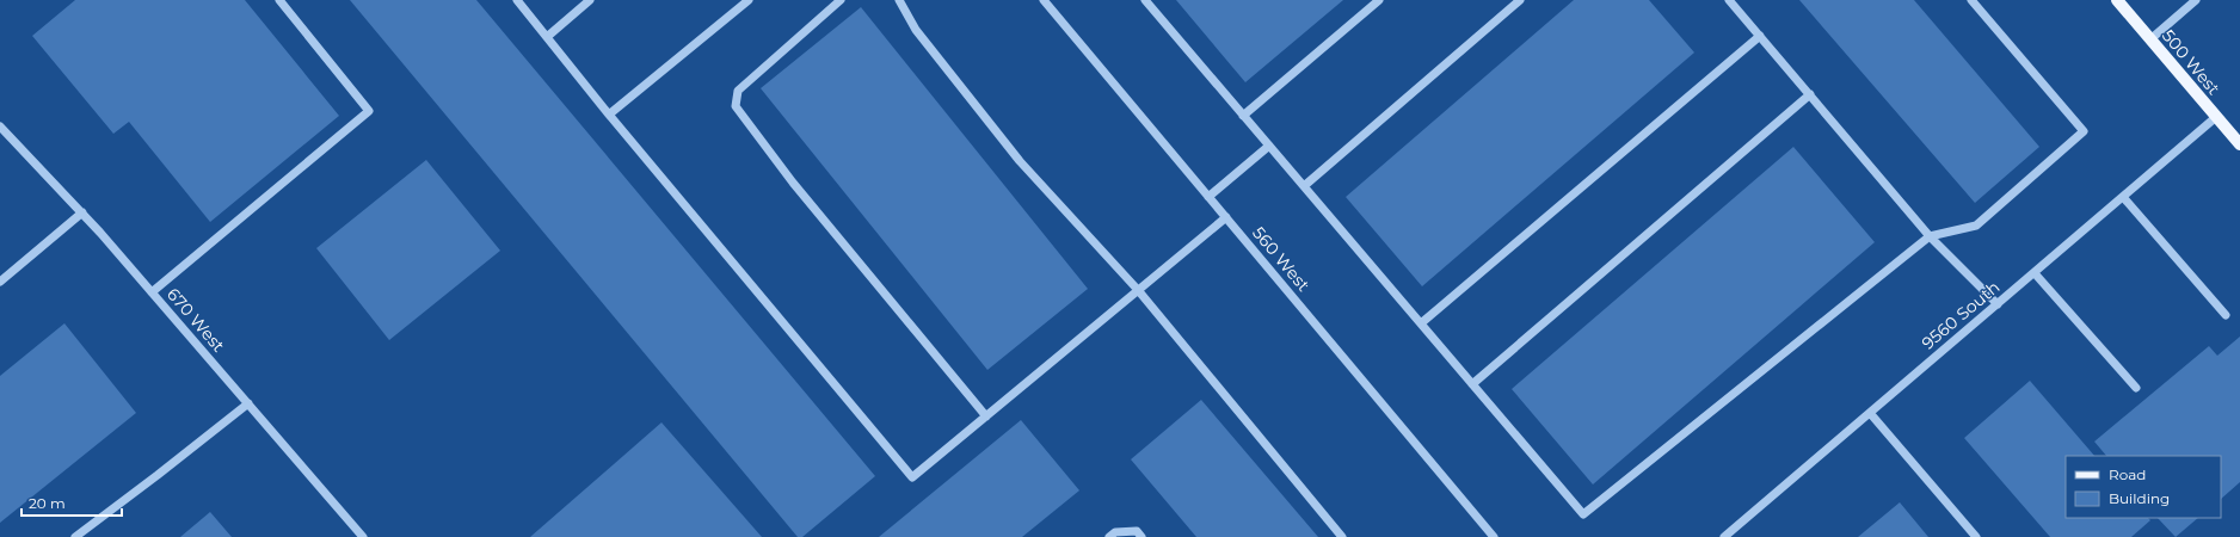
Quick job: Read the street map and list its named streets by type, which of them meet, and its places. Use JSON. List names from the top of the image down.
{
  "streets": {
    "main road": ["500 West"],
    "street": ["560 West", "9560 South", "670 West"]
  },
  "crossings": [
    ["500 West", "9560 South"]
  ],
  "legend": ["Road", "Building"],
  "scale_bar": "20 m"
}
